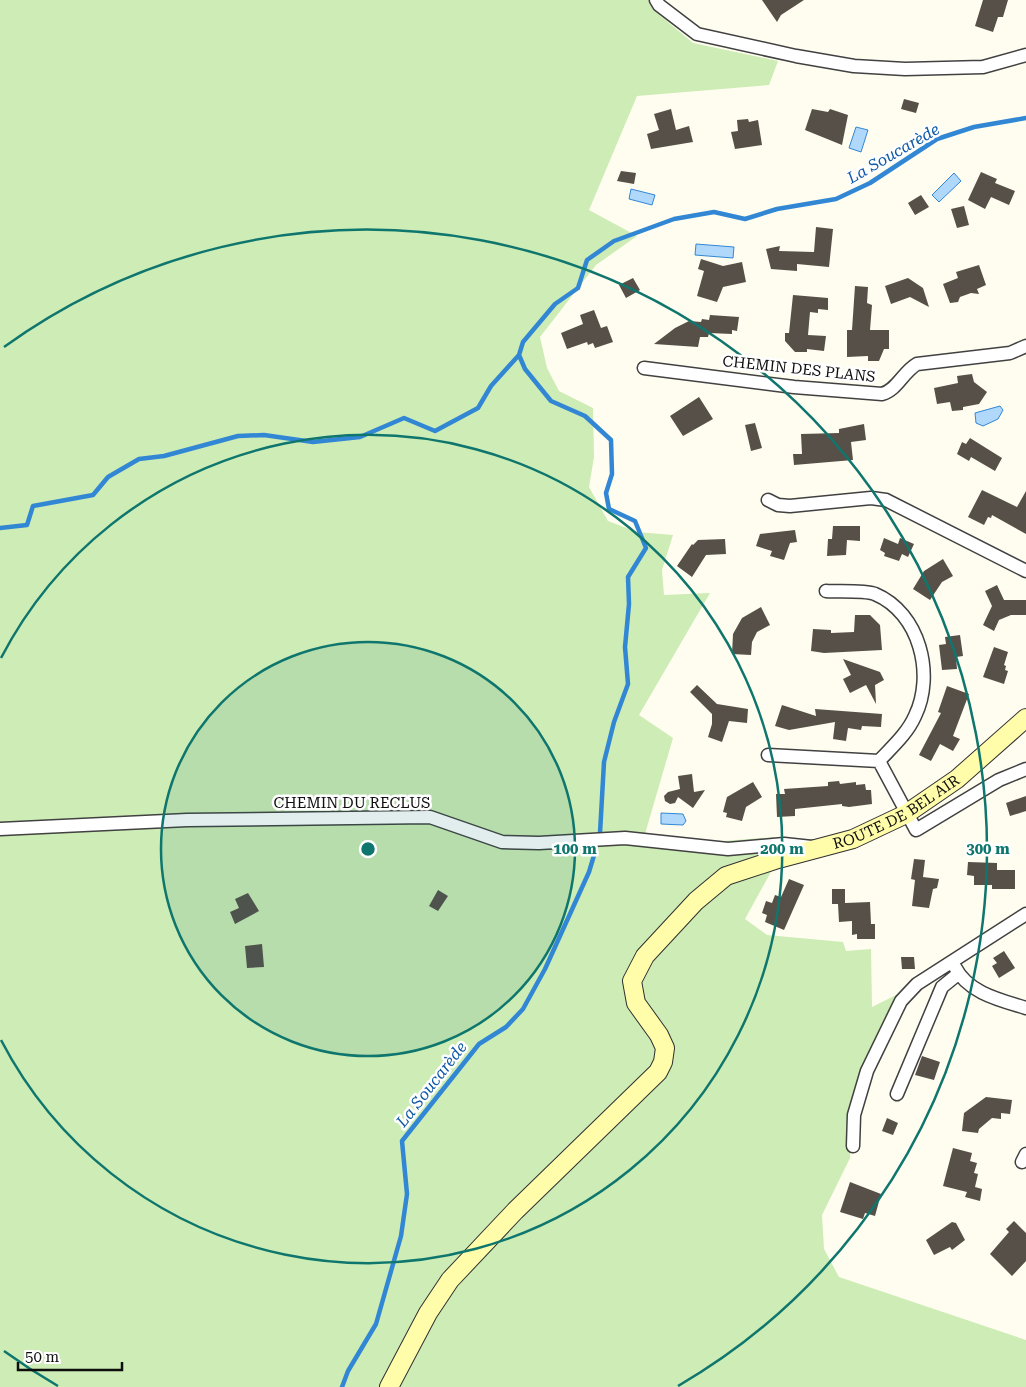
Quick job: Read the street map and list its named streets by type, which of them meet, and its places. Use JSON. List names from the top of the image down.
{
  "streets": {
    "street": ["CHEMIN DES PLANS", "CHEMIN DU RECLUS", "ROUTE DE BEL AIR"]
  },
  "crossings": [
    ["CHEMIN DU RECLUS", "ROUTE DE BEL AIR"]
  ],
  "water": ["La Soucarède"],
  "scale_bar": "50 m",
  "rings": ["100 m", "200 m", "300 m"]
}
